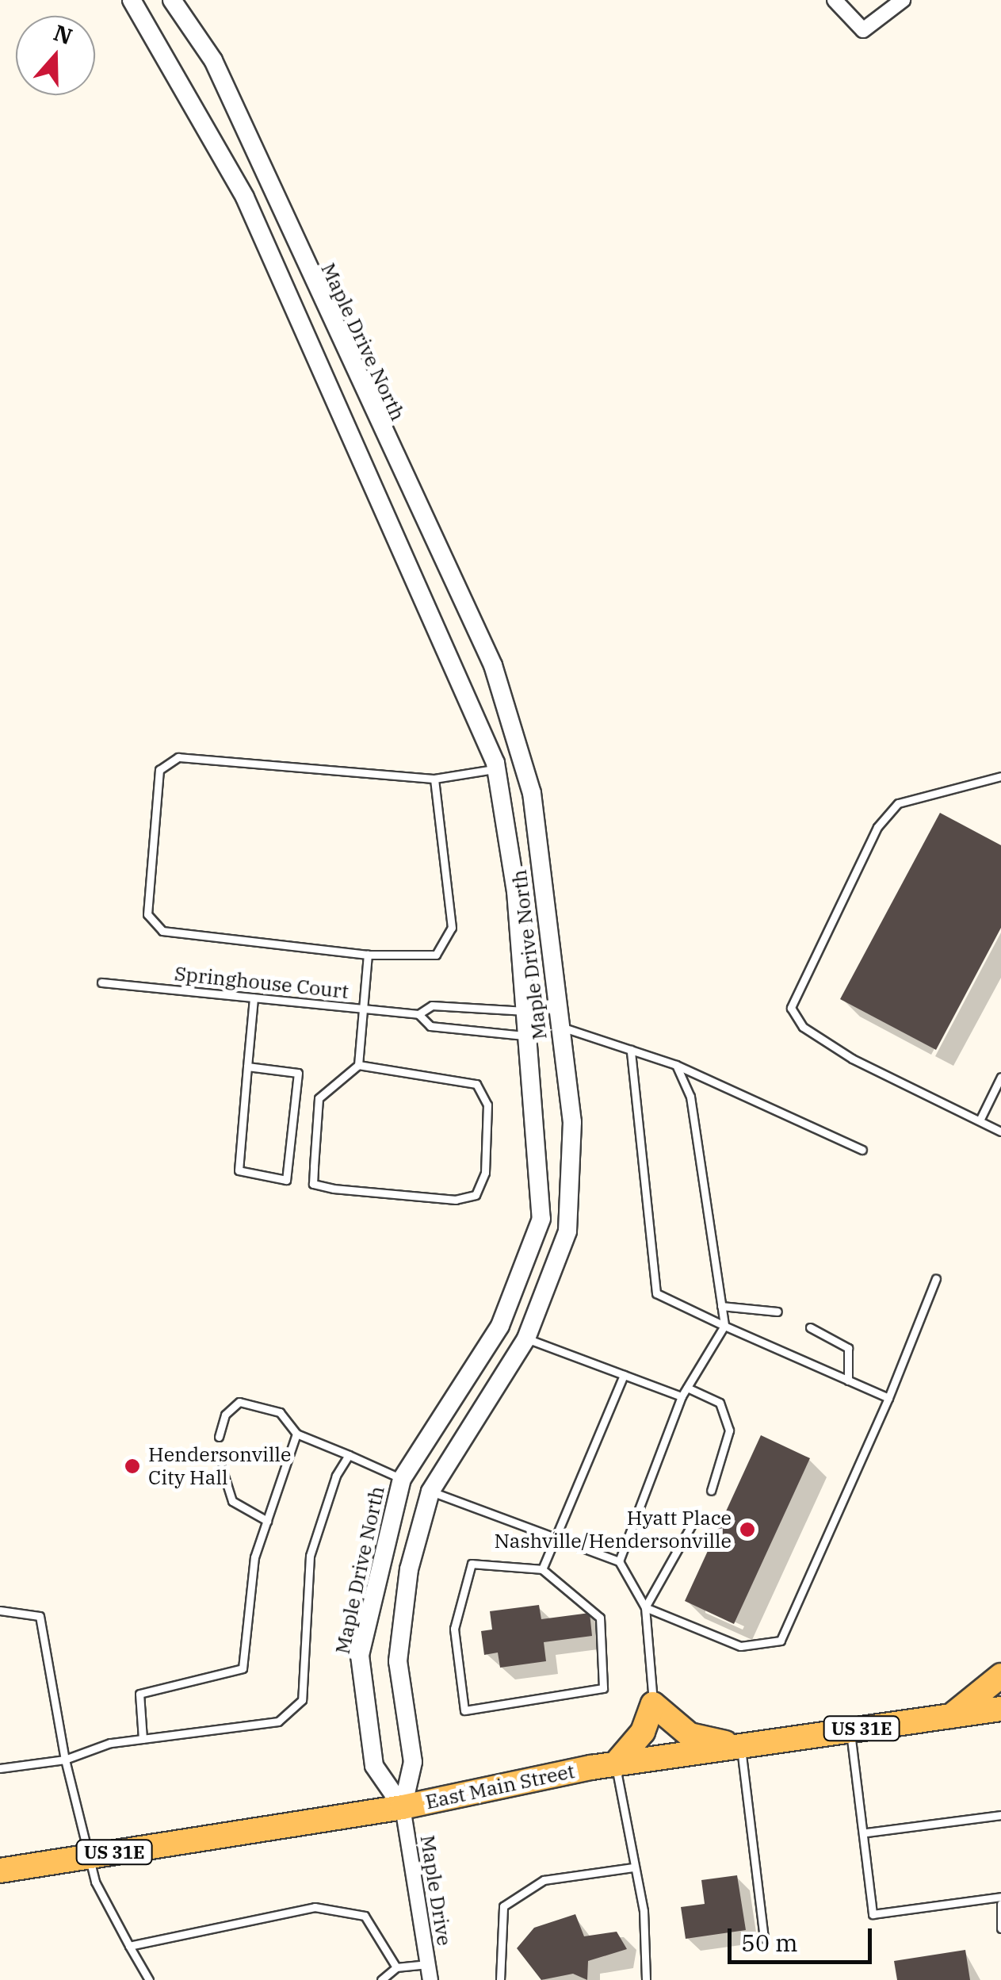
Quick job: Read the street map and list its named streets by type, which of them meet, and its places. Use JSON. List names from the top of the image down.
{
  "streets": {
    "main road": ["US 31E", "East Main Street"],
    "street": ["Maple Drive North", "Maple Drive"],
    "lane": ["Springhouse Court"]
  },
  "crossings": [
    ["Maple Drive North", "East Main Street"],
    ["Maple Drive North", "Maple Drive"],
    ["East Main Street", "Maple Drive"]
  ],
  "places": ["Hendersonville City Hall", "Hyatt Place Nashville/Hendersonville"],
  "scale_bar": "50 m",
  "north": "top"
}
